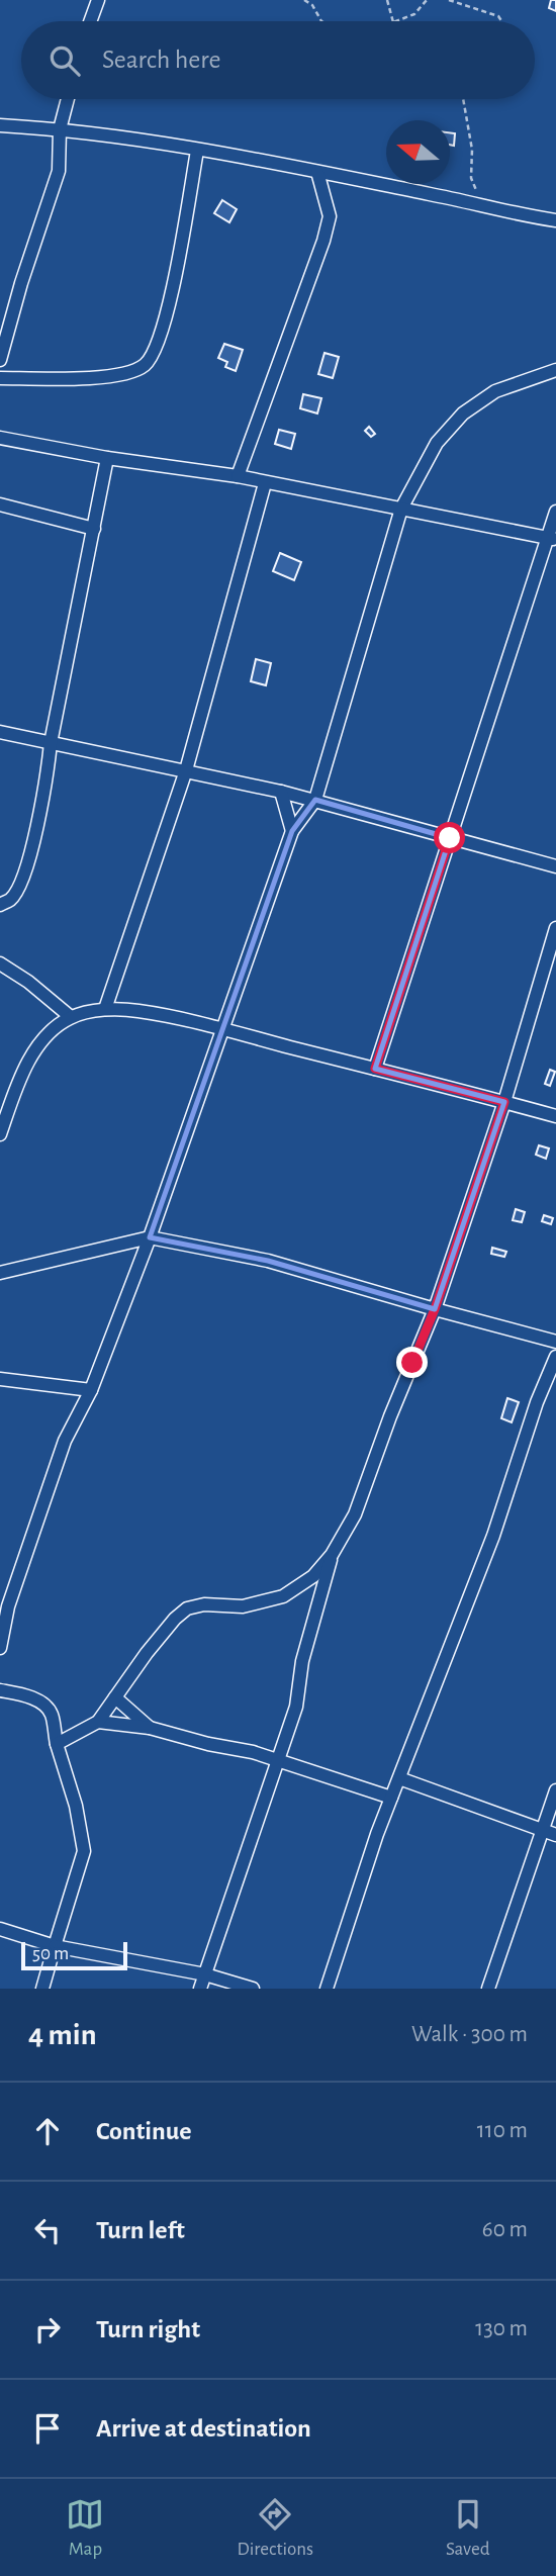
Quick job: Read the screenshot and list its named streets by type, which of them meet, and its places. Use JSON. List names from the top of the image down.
{
  "scale_bar": "50 m",
  "north": "left",
  "page": {
    "search": "Search here",
    "scale": "50 m",
    "heading": ["4 min", "Walk · 300 m"],
    "list": [
      ["Continue", "110 m"],
      ["Turn left", "60 m"],
      ["Turn right", "130 m"],
      "Arrive at destination"
    ],
    "nav": ["Map", "Directions", "Saved"]
  }
}
